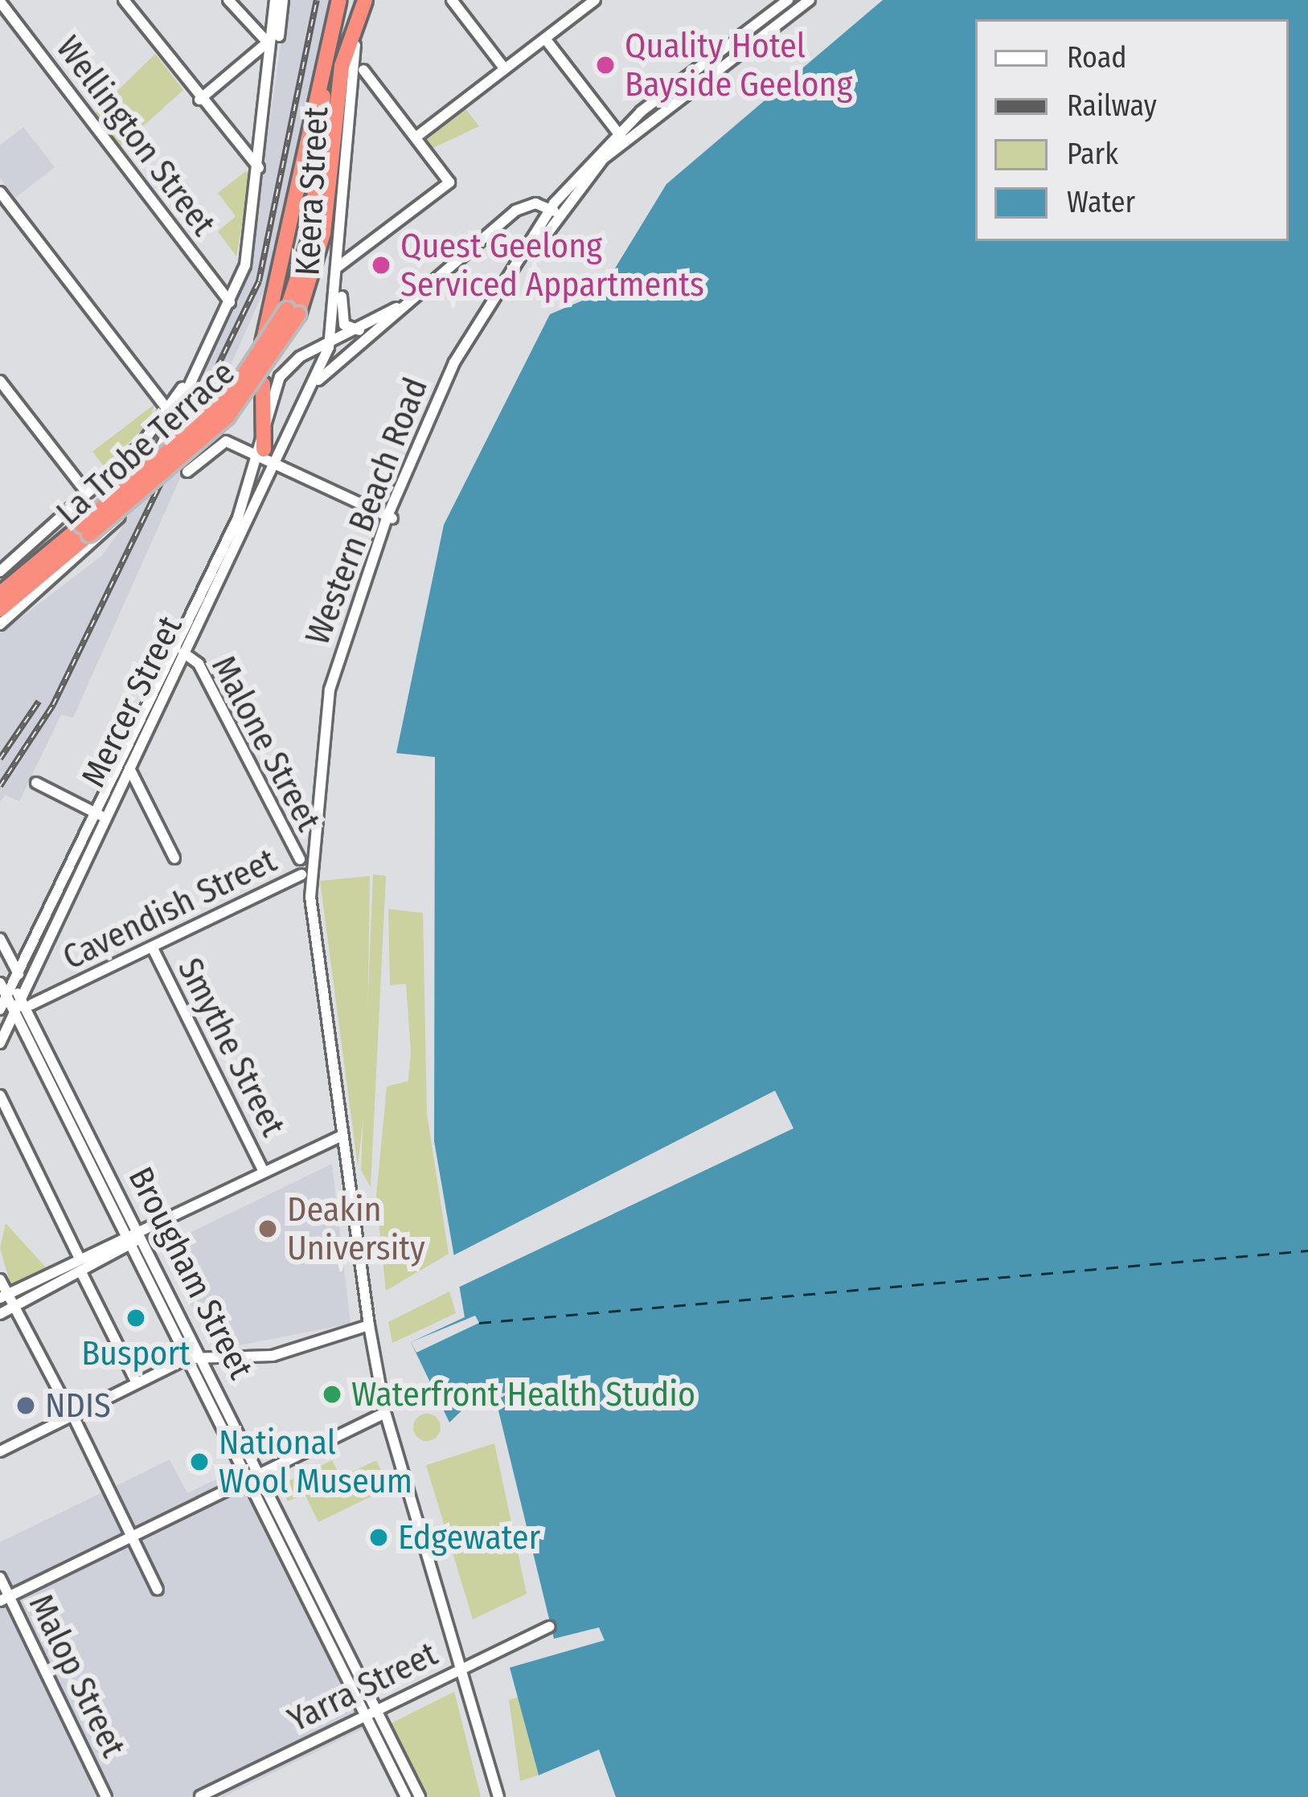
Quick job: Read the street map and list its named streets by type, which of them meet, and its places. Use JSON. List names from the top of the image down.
{
  "streets": {
    "highway": ["Keera Street", "La Trobe Terrace"],
    "street": [
      "Wellington Street",
      "Western Beach Road",
      "Mercer Street",
      "Malone Street",
      "Cavendish Street",
      "Smythe Street",
      "Brougham Street",
      "Malop Street",
      "Yarra Street"
    ]
  },
  "crossings": [
    ["Keera Street", "La Trobe Terrace"],
    ["Keera Street", "Mercer Street"],
    ["Western Beach Road", "Cavendish Street"],
    ["Western Beach Road", "Yarra Street"],
    ["Mercer Street", "Malone Street"],
    ["Mercer Street", "Brougham Street"],
    ["Cavendish Street", "Smythe Street"],
    ["Cavendish Street", "Brougham Street"],
    ["Brougham Street", "Yarra Street"]
  ],
  "places": [
    "Quality Hotel Bayside Geelong",
    "Quest Geelong Serviced Appartments",
    "Deakin University",
    "Busport",
    "Waterfront Health Studio",
    "NDIS",
    "National Wool Museum",
    "Edgewater"
  ],
  "legend": [
    "Road",
    "Railway",
    "Park",
    "Water"
  ]
}
